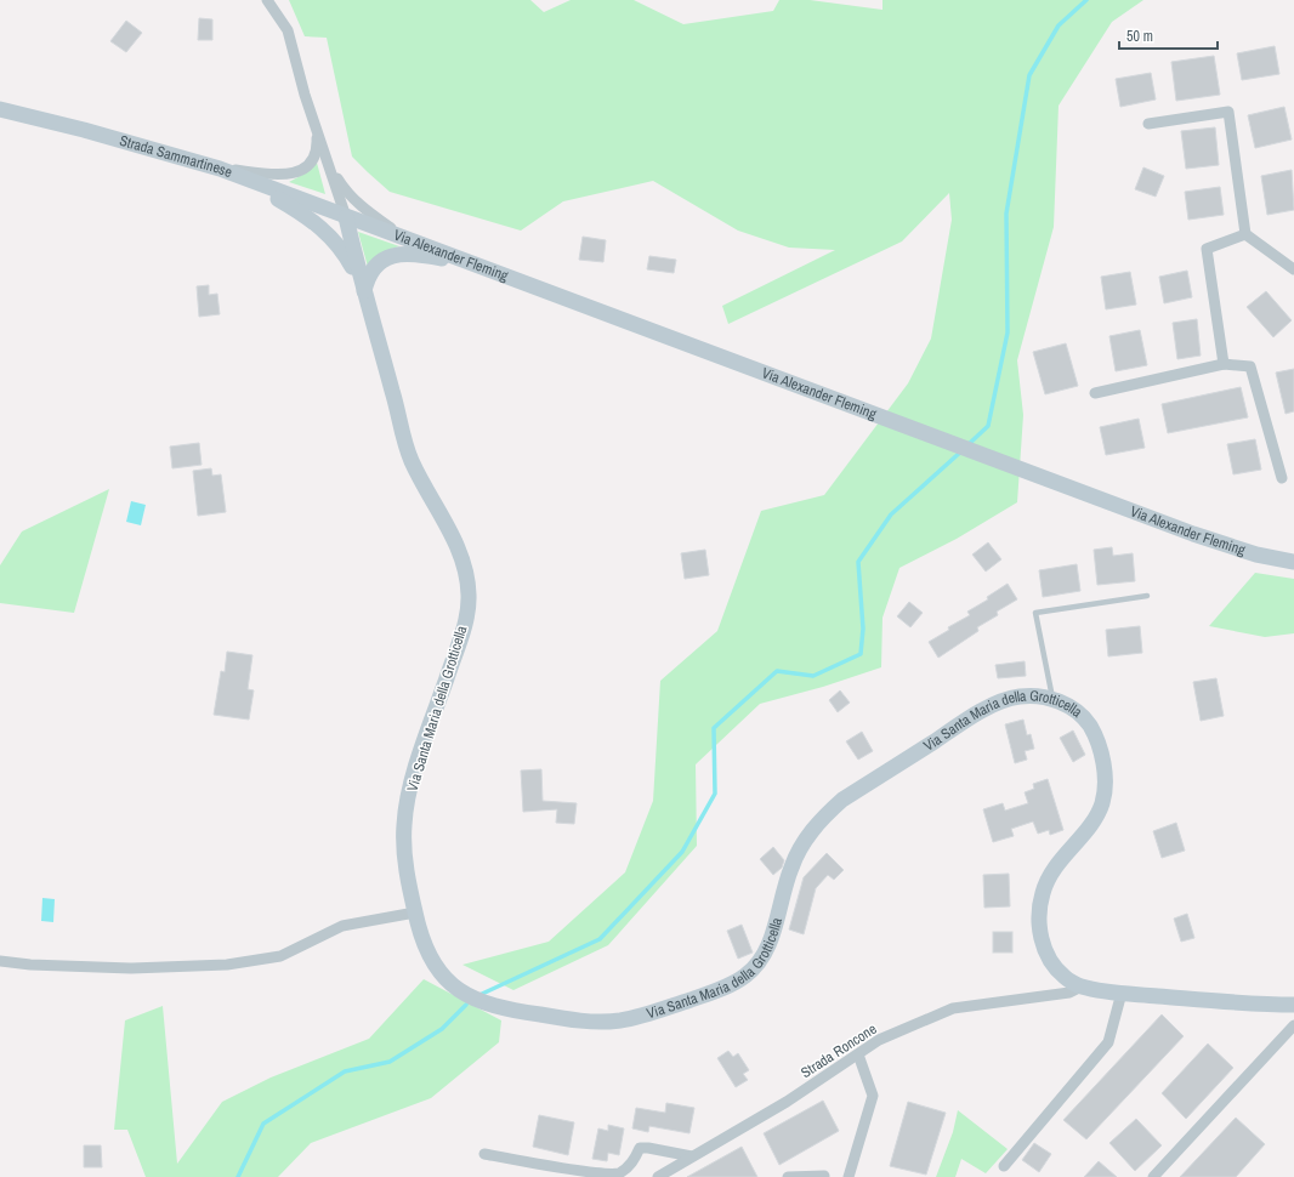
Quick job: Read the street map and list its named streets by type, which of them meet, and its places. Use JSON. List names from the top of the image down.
{
  "streets": {
    "street": [
      "Strada Sammartinese",
      "Via Alexander Fleming",
      "Via Santa Maria della Grotticella",
      "Strada Roncone"
    ]
  },
  "crossings": [
    ["Strada Sammartinese", "Via Alexander Fleming"],
    ["Via Santa Maria della Grotticella", "Strada Roncone"]
  ],
  "scale_bar": "50 m"
}
